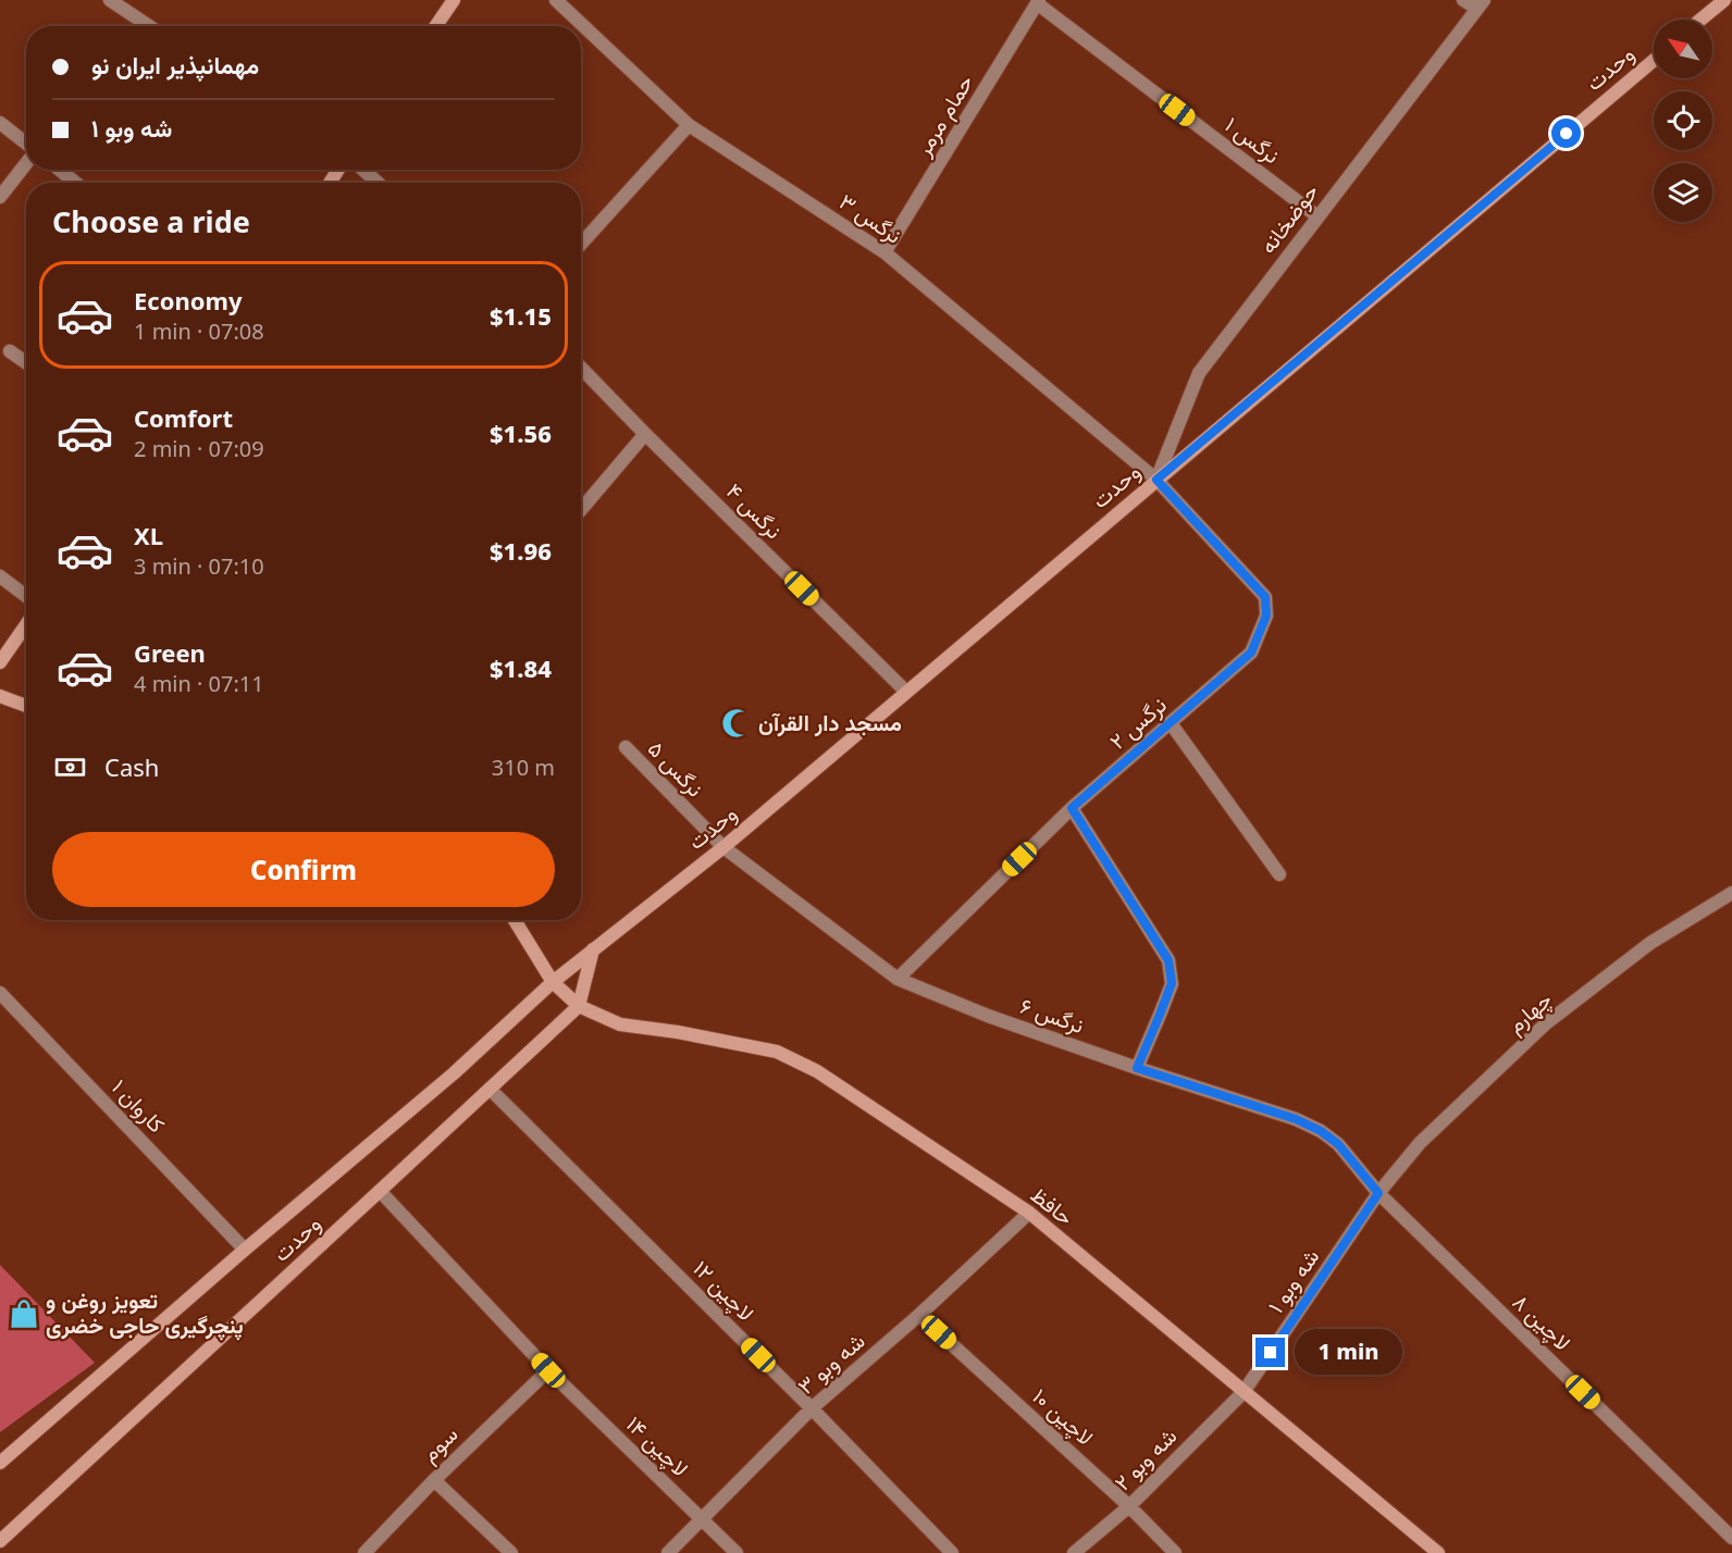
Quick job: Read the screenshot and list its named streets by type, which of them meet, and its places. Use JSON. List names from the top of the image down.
{
  "streets": {
    "main road": ["وحدت", "حافظ"],
    "street": [
      "حمام مرمر",
      "نرگس ۱",
      "نرگس ۳",
      "حوضخانه",
      "نرگس ۴",
      "نرگس ۲",
      "نرگس ۵",
      "چهارم",
      "نرگس ۶",
      "کاروان ۱",
      "شه وبو ۱",
      "لاچین ۱۲",
      "لاچین ۸",
      "شه وبو ۳",
      "لاچین ۱۰",
      "سوم",
      "لاچین ۱۴",
      "شه وبو ۲"
    ]
  },
  "crossings": [
    ["وحدت", "نرگس ۳"],
    ["وحدت", "حوضخانه"],
    ["وحدت", "نرگس ۴"],
    ["وحدت", "نرگس ۲"],
    ["وحدت", "نرگس ۵"],
    ["وحدت", "نرگس ۶"],
    ["وحدت", "کاروان ۱"],
    ["وحدت", "حافظ"],
    ["وحدت", "لاچین ۱۲"],
    ["وحدت", "لاچین ۱۴"],
    ["حمام مرمر", "نرگس ۱"],
    ["حمام مرمر", "نرگس ۳"],
    ["نرگس ۱", "حوضخانه"],
    ["نرگس ۳", "حوضخانه"],
    ["نرگس ۳", "نرگس ۲"],
    ["حوضخانه", "نرگس ۲"],
    ["نرگس ۲", "نرگس ۶"],
    ["نرگس ۵", "نرگس ۶"],
    ["چهارم", "نرگس ۶"],
    ["چهارم", "شه وبو ۱"],
    ["چهارم", "لاچین ۸"],
    ["نرگس ۶", "شه وبو ۱"],
    ["نرگس ۶", "لاچین ۸"],
    ["حافظ", "شه وبو ۱"],
    ["حافظ", "شه وبو ۳"],
    ["حافظ", "شه وبو ۲"],
    ["شه وبو ۱", "لاچین ۸"],
    ["شه وبو ۱", "شه وبو ۲"],
    ["لاچین ۱۲", "شه وبو ۳"],
    ["شه وبو ۳", "لاچین ۱۰"],
    ["شه وبو ۳", "لاچین ۱۴"],
    ["لاچین ۱۰", "شه وبو ۲"],
    ["سوم", "لاچین ۱۴"]
  ],
  "places": {
    "mosque": ["مسجد دار القرآن"],
    "shop": ["تعویز روغن و پنچرگیری حاجی خضری"]
  },
  "north": "top left",
  "page": {
    "banner": ["مهمانپذیر ایران نو", "شه وبو ۱"],
    "heading": "Choose a ride",
    "list": [
      {
        "name": "Economy",
        "note": "1 min · 07:08",
        "value": "$1.15"
      },
      {
        "name": "Comfort",
        "note": "2 min · 07:09",
        "value": "$1.56"
      },
      {
        "name": "XL",
        "note": "3 min · 07:10",
        "value": "$1.96"
      },
      {
        "name": "Green",
        "note": "4 min · 07:11",
        "value": "$1.84"
      }
    ],
    "pay": ["Cash", "310 m"],
    "buttons": "Confirm",
    "bubble": "1 min"
  }
}
